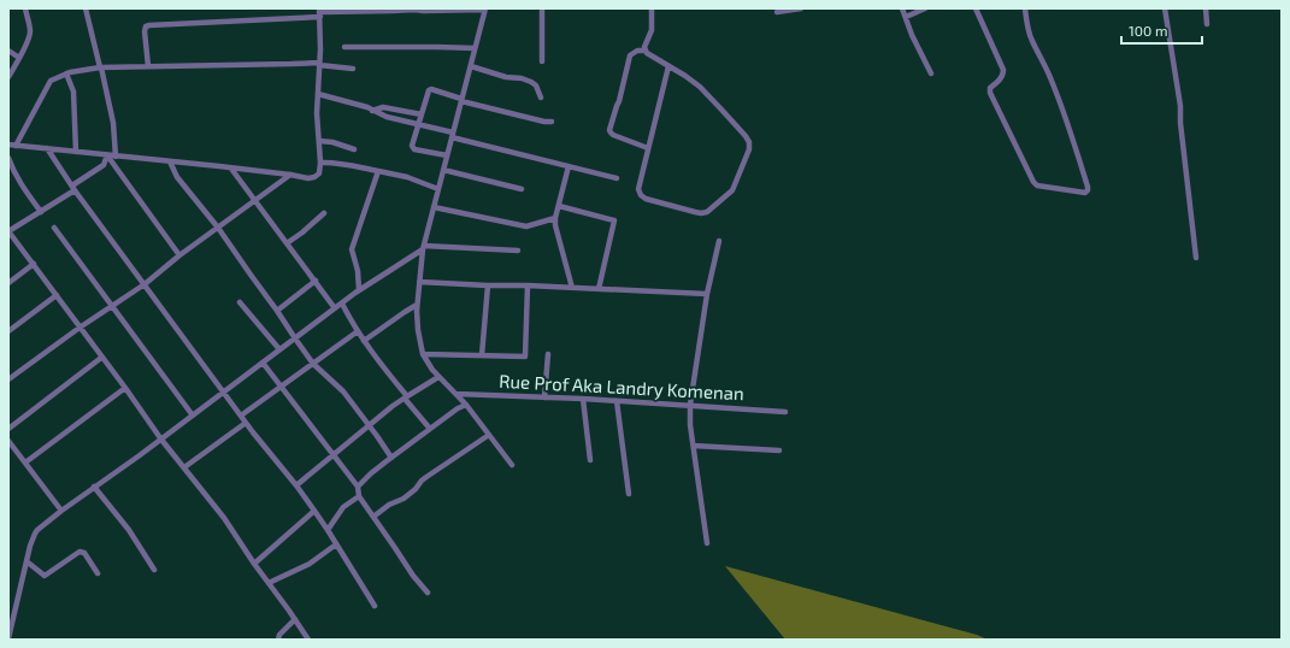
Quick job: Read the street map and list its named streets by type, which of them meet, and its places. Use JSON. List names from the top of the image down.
{
  "streets": {
    "street": ["Rue Prof Aka Landry Komenan"]
  },
  "scale_bar": "100 m"
}
